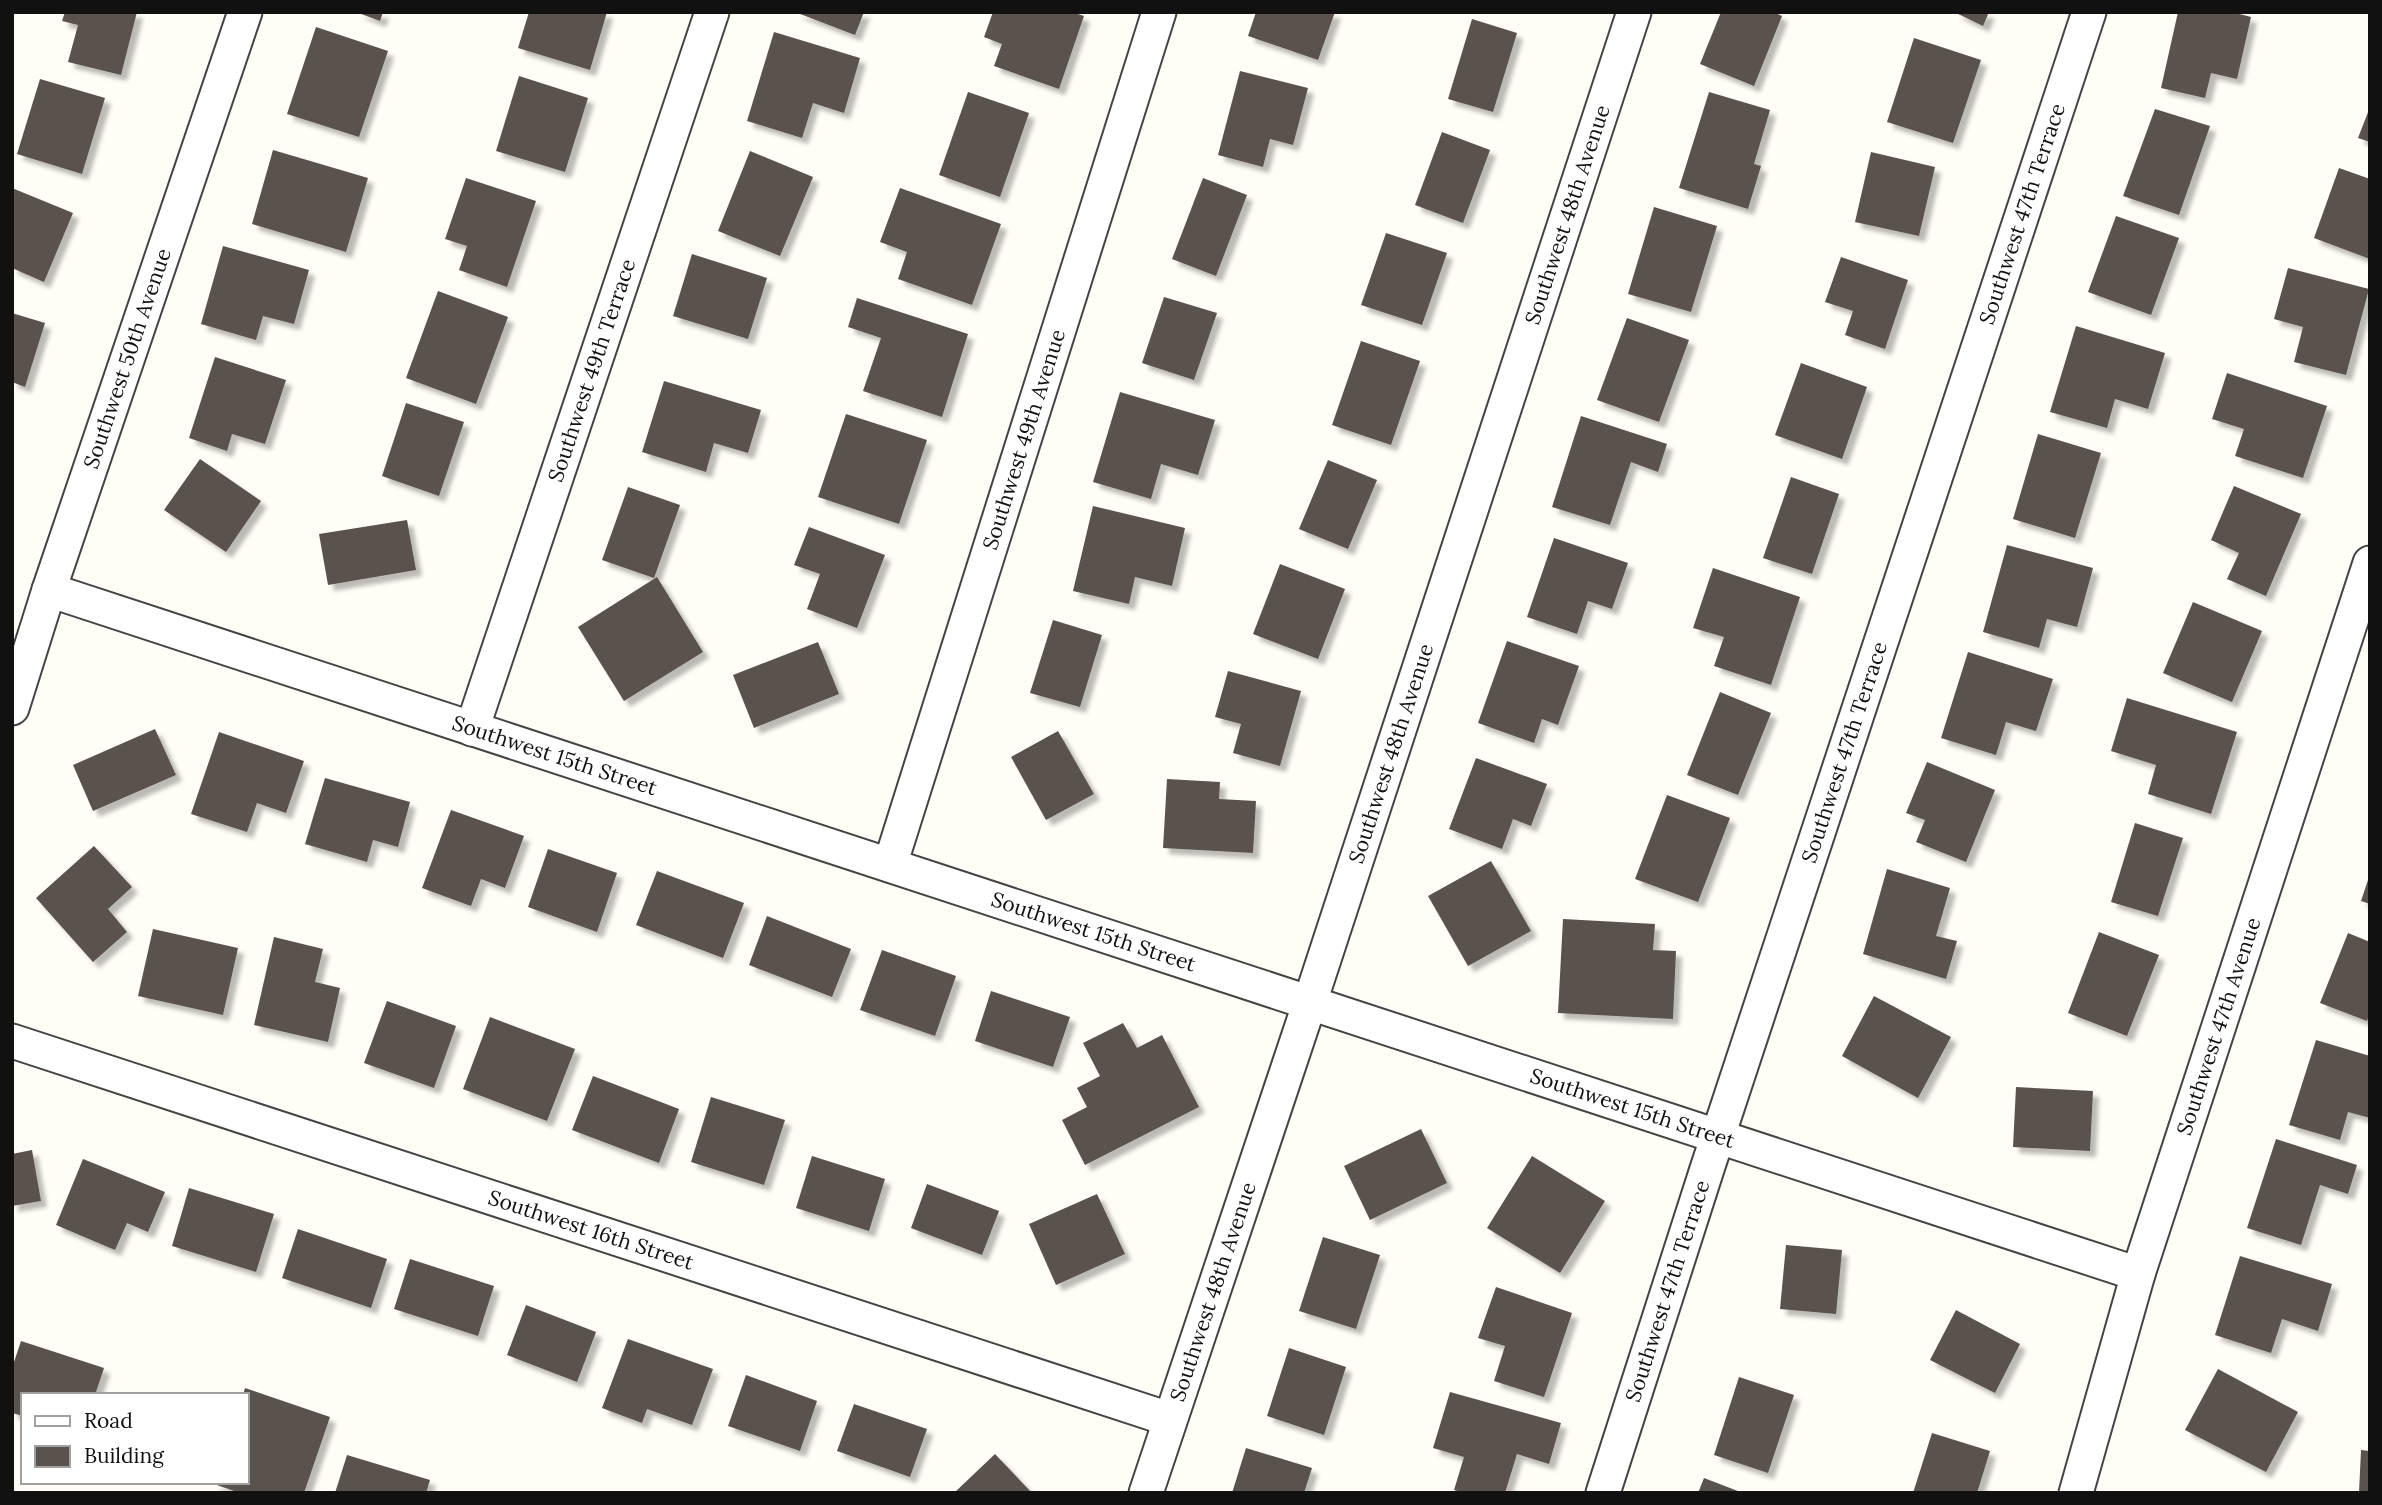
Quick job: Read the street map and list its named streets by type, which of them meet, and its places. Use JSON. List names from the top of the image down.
{
  "streets": {
    "street": [
      "Southwest 48th Avenue",
      "Southwest 47th Terrace",
      "Southwest 50th Avenue",
      "Southwest 49th Terrace",
      "Southwest 49th Avenue",
      "Southwest 15th Street",
      "Southwest 47th Avenue",
      "Southwest 16th Street"
    ]
  },
  "crossings": [
    ["Southwest 48th Avenue", "Southwest 15th Street"],
    ["Southwest 48th Avenue", "Southwest 16th Street"],
    ["Southwest 47th Terrace", "Southwest 15th Street"],
    ["Southwest 50th Avenue", "Southwest 15th Street"],
    ["Southwest 49th Terrace", "Southwest 15th Street"],
    ["Southwest 49th Avenue", "Southwest 15th Street"],
    ["Southwest 15th Street", "Southwest 47th Avenue"]
  ],
  "legend": ["Road", "Building"]
}
